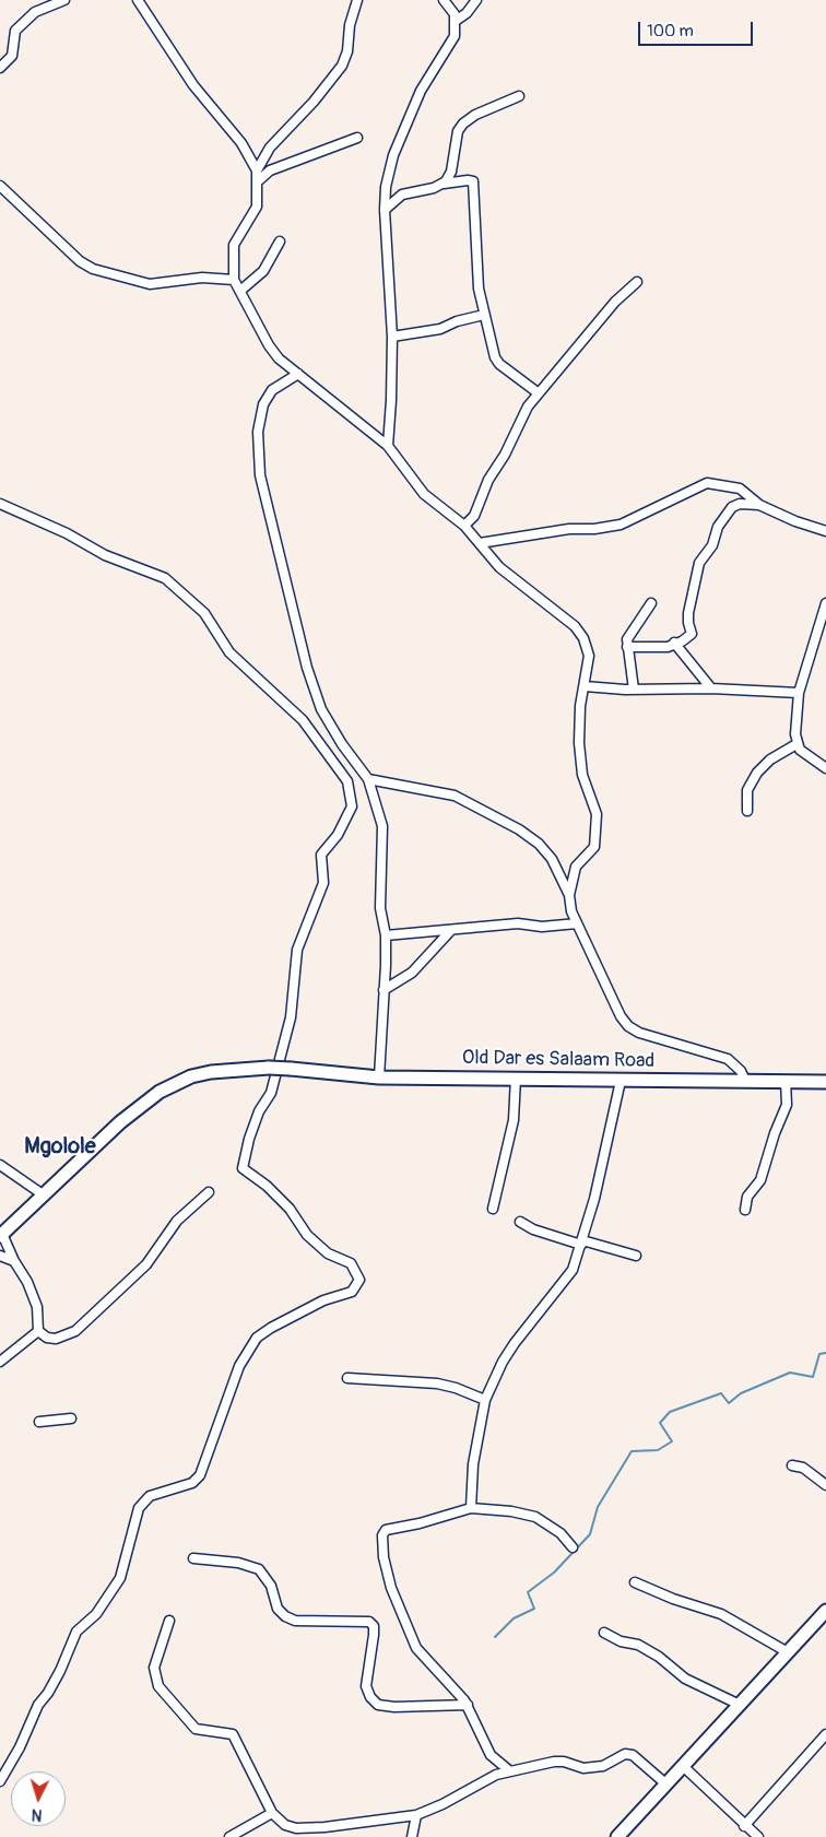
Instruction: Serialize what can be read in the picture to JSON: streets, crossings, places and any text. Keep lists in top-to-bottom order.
{
  "streets": {
    "street": ["Old Dar es Salaam Road"]
  },
  "districts": ["Mgolole"],
  "scale_bar": "100 m",
  "north": "bottom"
}
